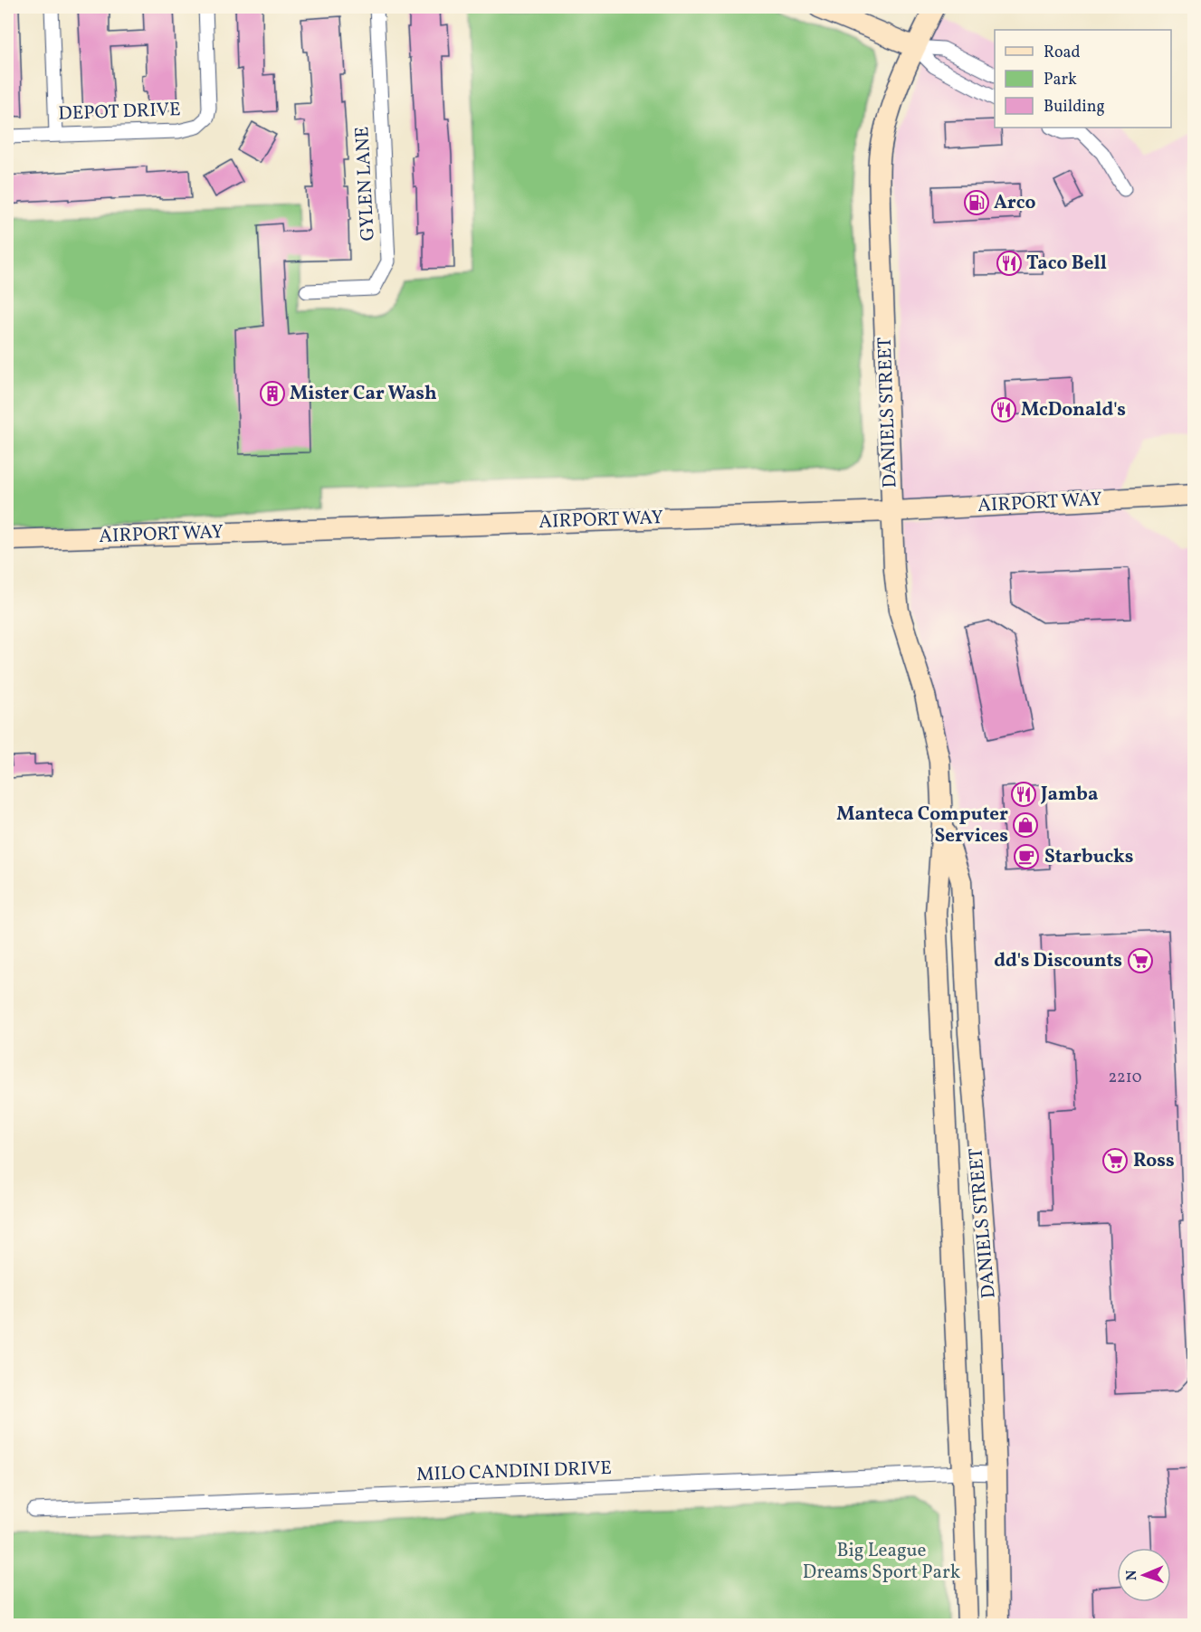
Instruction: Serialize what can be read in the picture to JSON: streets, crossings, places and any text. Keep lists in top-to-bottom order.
{
  "streets": {
    "main road": ["DANIELS STREET", "AIRPORT WAY"],
    "street": ["DEPOT DRIVE", "GYLEN LANE", "MILO CANDINI DRIVE"]
  },
  "crossings": [
    ["DANIELS STREET", "AIRPORT WAY"],
    ["DANIELS STREET", "MILO CANDINI DRIVE"]
  ],
  "parks": ["Big League Dreams Sport Park"],
  "places": {
    "fuel station": ["Arco"],
    "restaurant": ["Taco Bell", "McDonald's", "Jamba"],
    "building": ["Mister Car Wash"],
    "shop": ["Manteca Computer Services"],
    "cafe": ["Starbucks"],
    "supermarket": ["dd's Discounts", "Ross"]
  },
  "house_numbers": ["2210"],
  "legend": ["Road", "Park", "Building"],
  "north": "left"
}
